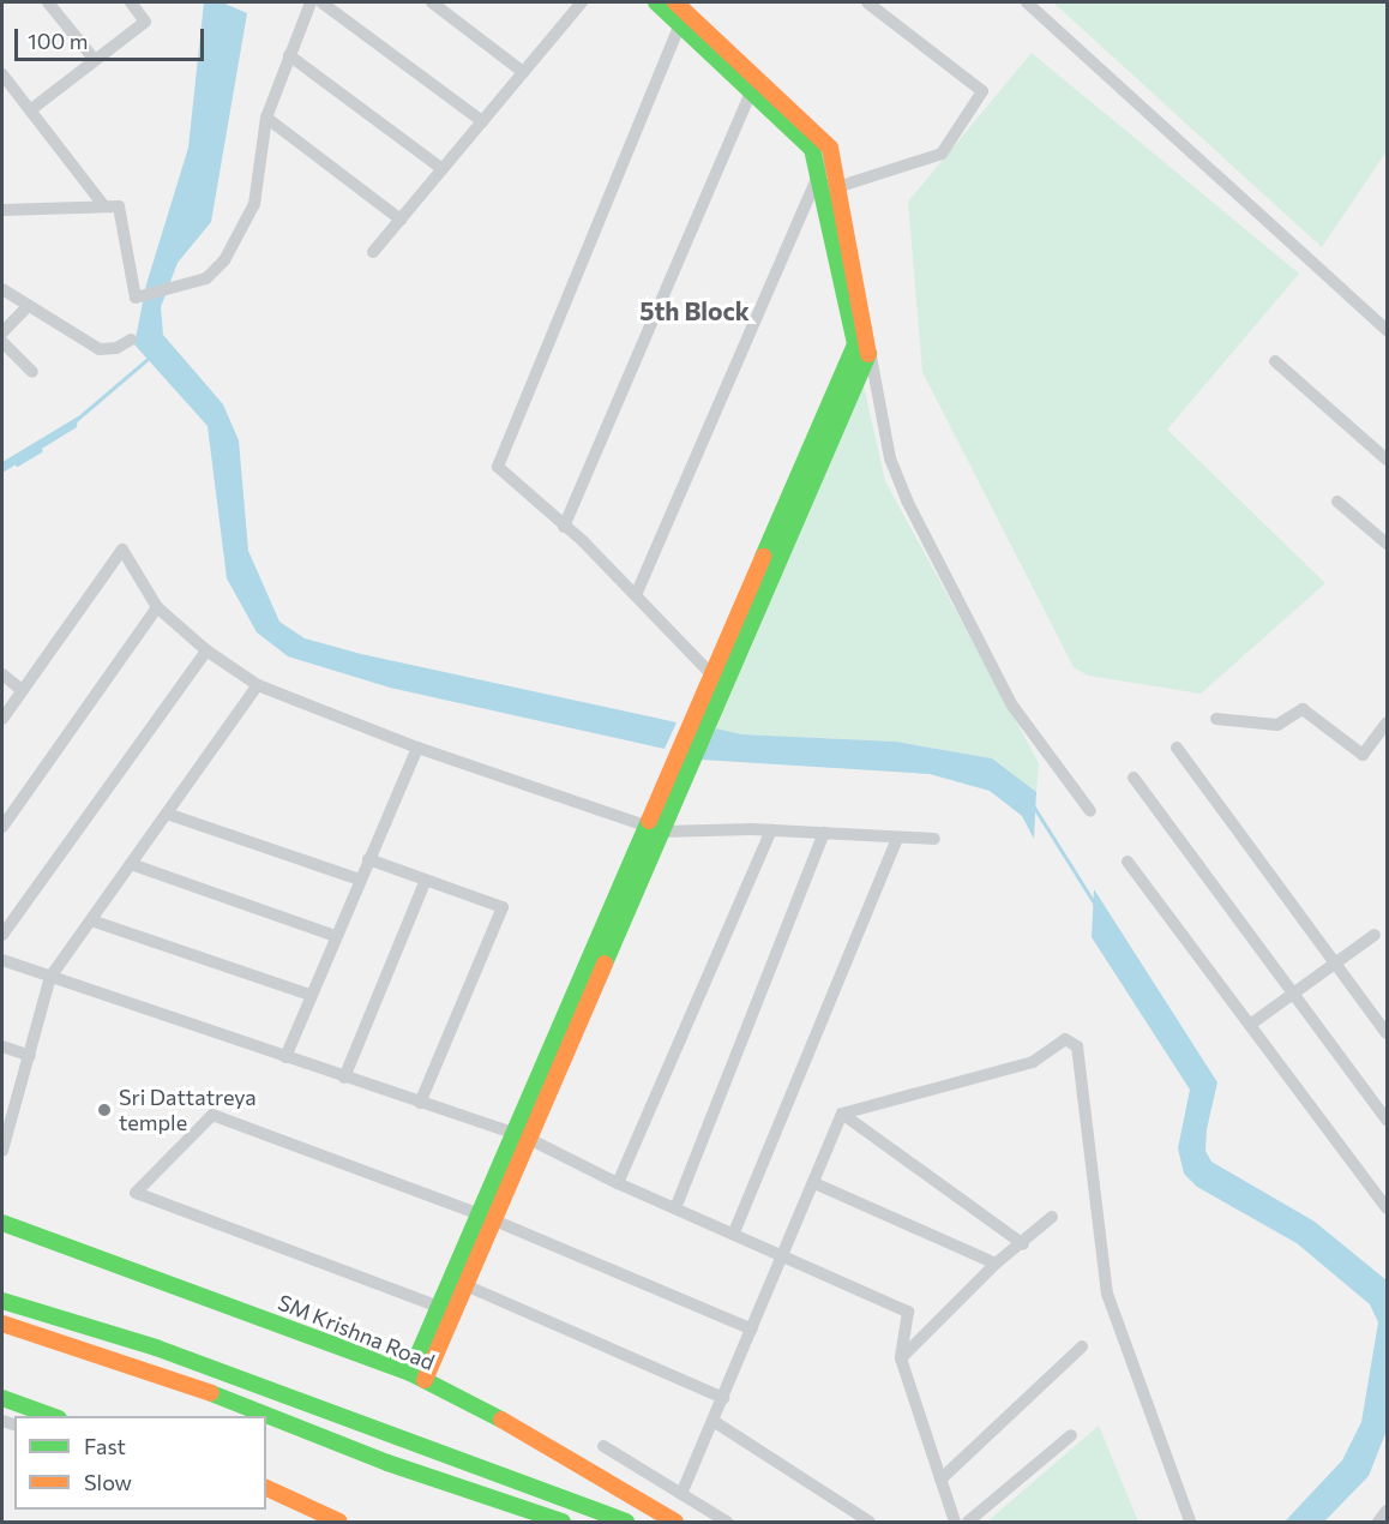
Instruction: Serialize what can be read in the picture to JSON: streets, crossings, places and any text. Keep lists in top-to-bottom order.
{
  "streets": {
    "main road": ["SM Krishna Road"]
  },
  "districts": ["5th Block"],
  "places": ["Sri Dattatreya temple"],
  "legend": ["Fast", "Slow"],
  "scale_bar": "100 m"
}
